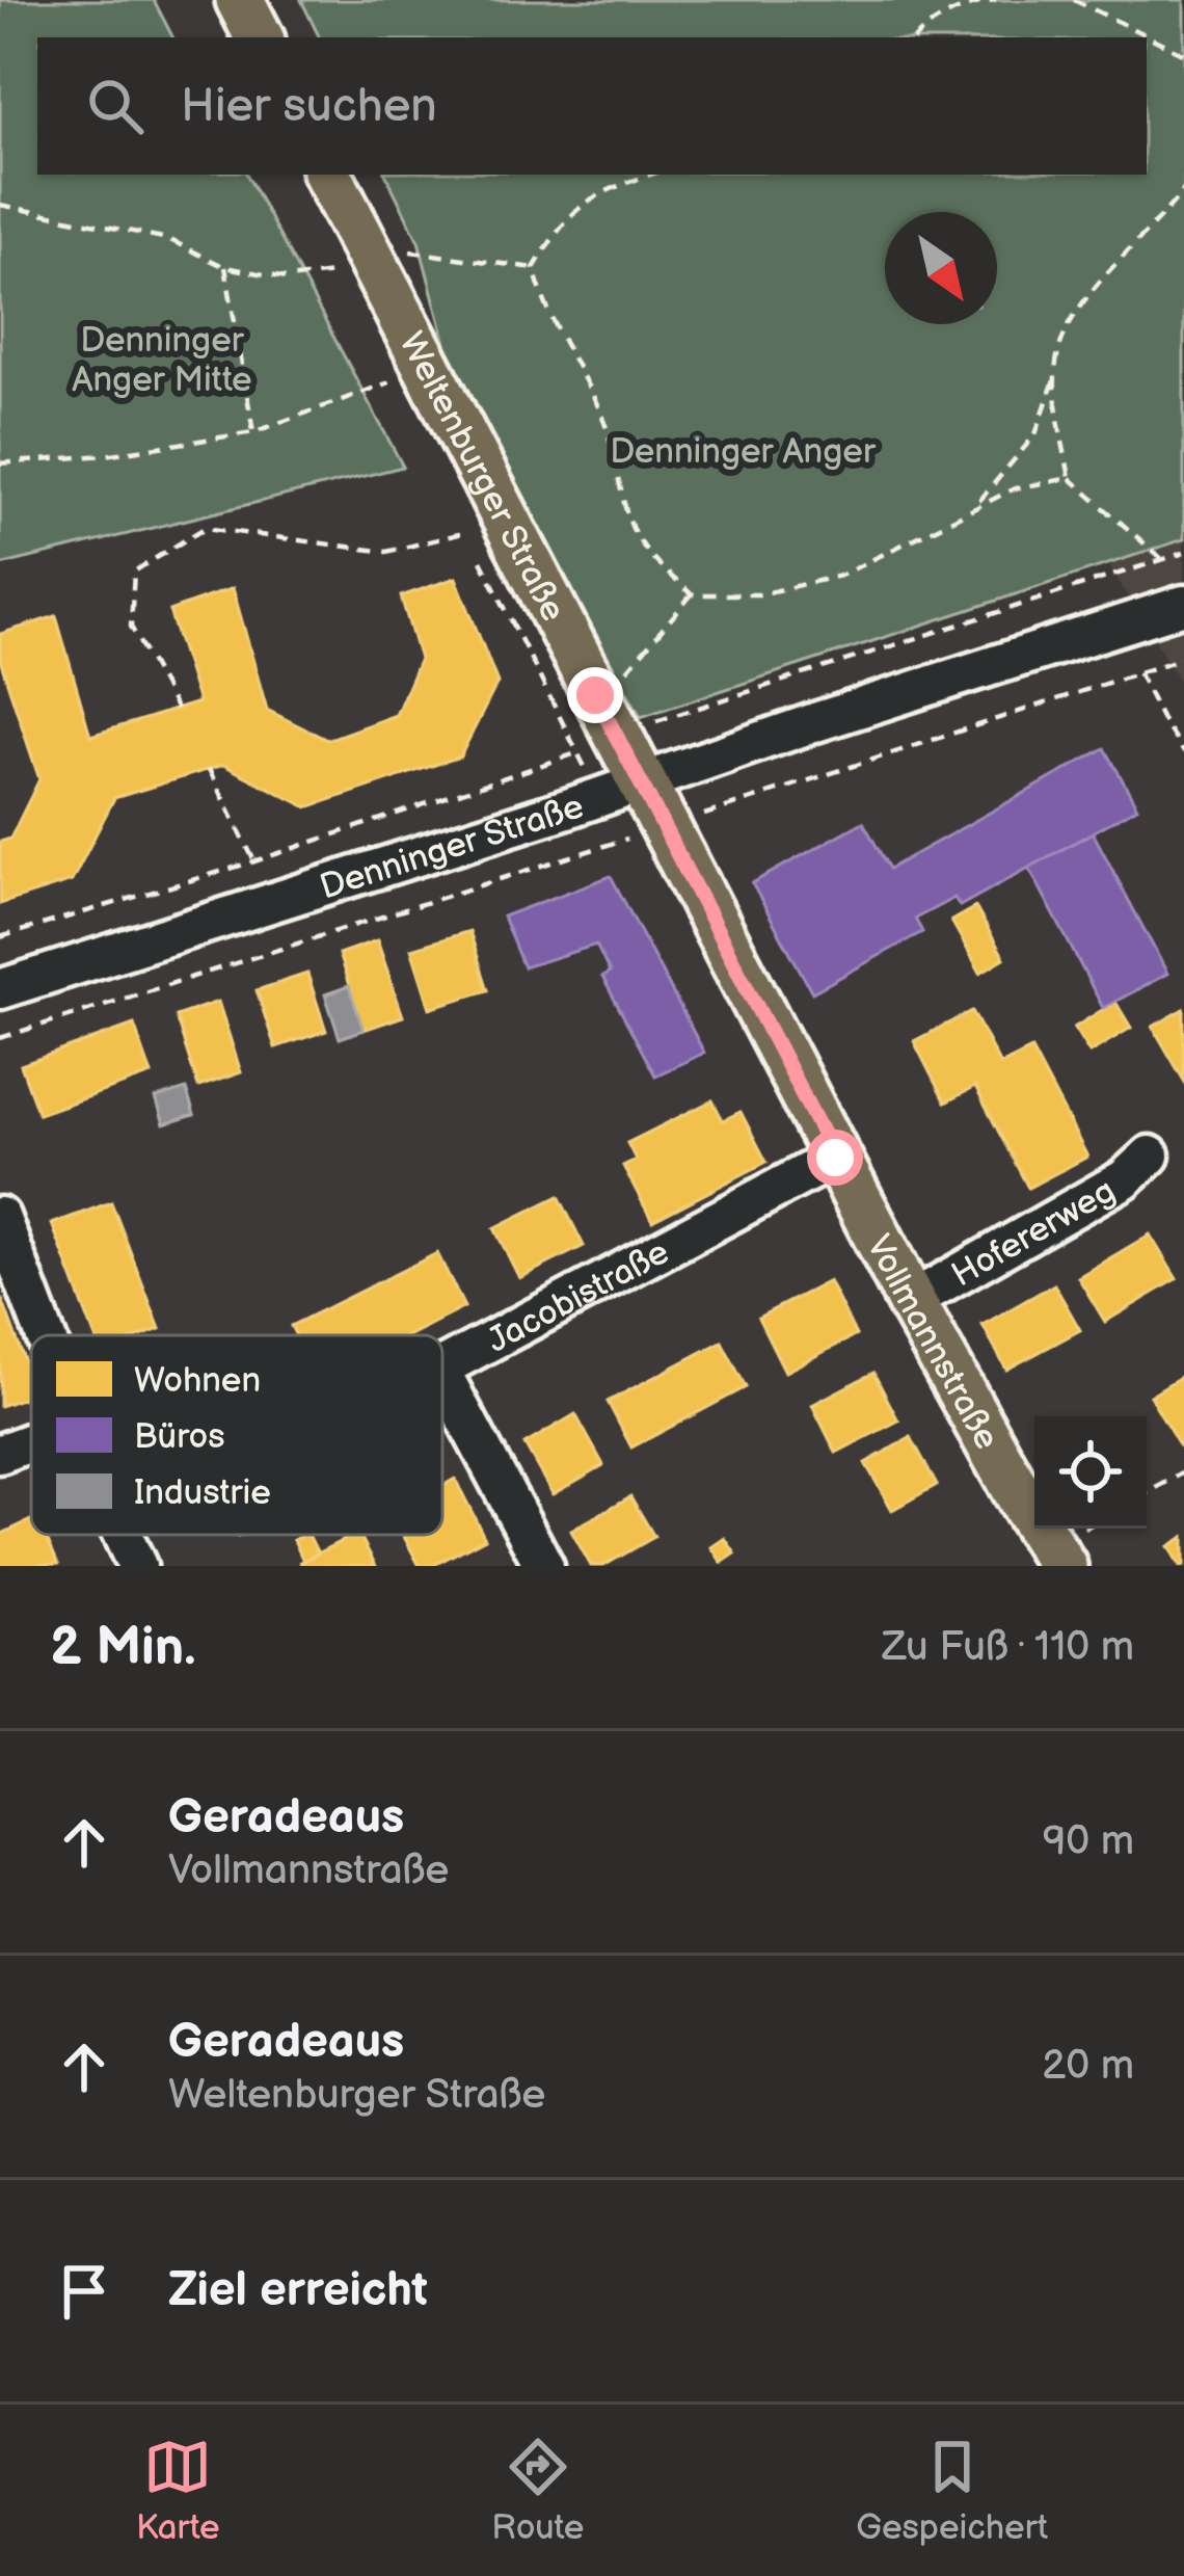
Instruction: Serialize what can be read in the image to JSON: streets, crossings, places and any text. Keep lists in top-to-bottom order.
{
  "streets": {
    "main road": ["Weltenburger Straße", "Vollmannstraße"],
    "street": ["Denninger Straße", "Hofererweg", "Jacobistraße"]
  },
  "crossings": [
    ["Weltenburger Straße", "Denninger Straße"],
    ["Weltenburger Straße", "Vollmannstraße"],
    ["Denninger Straße", "Vollmannstraße"],
    ["Hofererweg", "Vollmannstraße"],
    ["Jacobistraße", "Vollmannstraße"]
  ],
  "parks": ["Denninger Anger Mitte", "Denninger Anger"],
  "legend": ["Wohnen", "Büros", "Industrie"],
  "north": "bottom right",
  "page": {
    "search": "Hier suchen",
    "heading": ["2 Min.", "Zu Fuß · 110 m"],
    "list": [
      ["Geradeaus", "Vollmannstraße", "90 m"],
      ["Geradeaus", "Weltenburger Straße", "20 m"],
      "Ziel erreicht"
    ],
    "nav": ["Karte", "Route", "Gespeichert"]
  }
}
